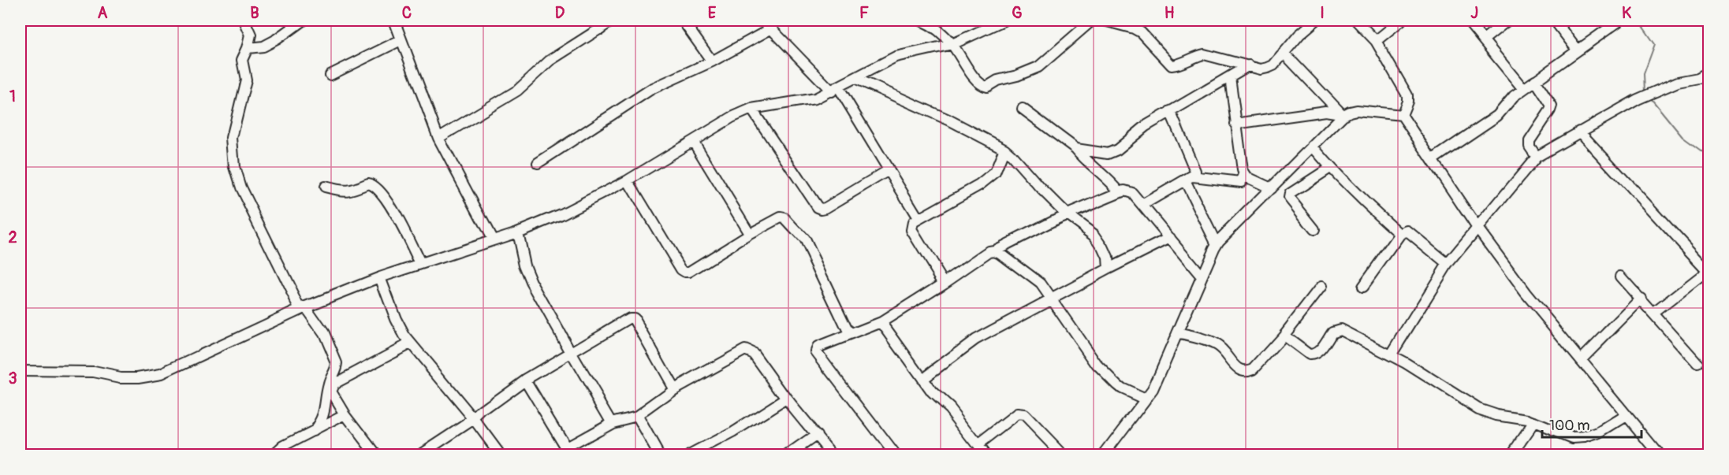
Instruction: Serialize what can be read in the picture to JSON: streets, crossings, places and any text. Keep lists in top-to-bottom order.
{
  "scale_bar": "100 m",
  "grid": {
    "columns": [
      "A",
      "B",
      "C",
      "D",
      "E",
      "F",
      "G",
      "H",
      "I",
      "J",
      "K"
    ],
    "rows": ["1", "2", "3"]
  }
}
